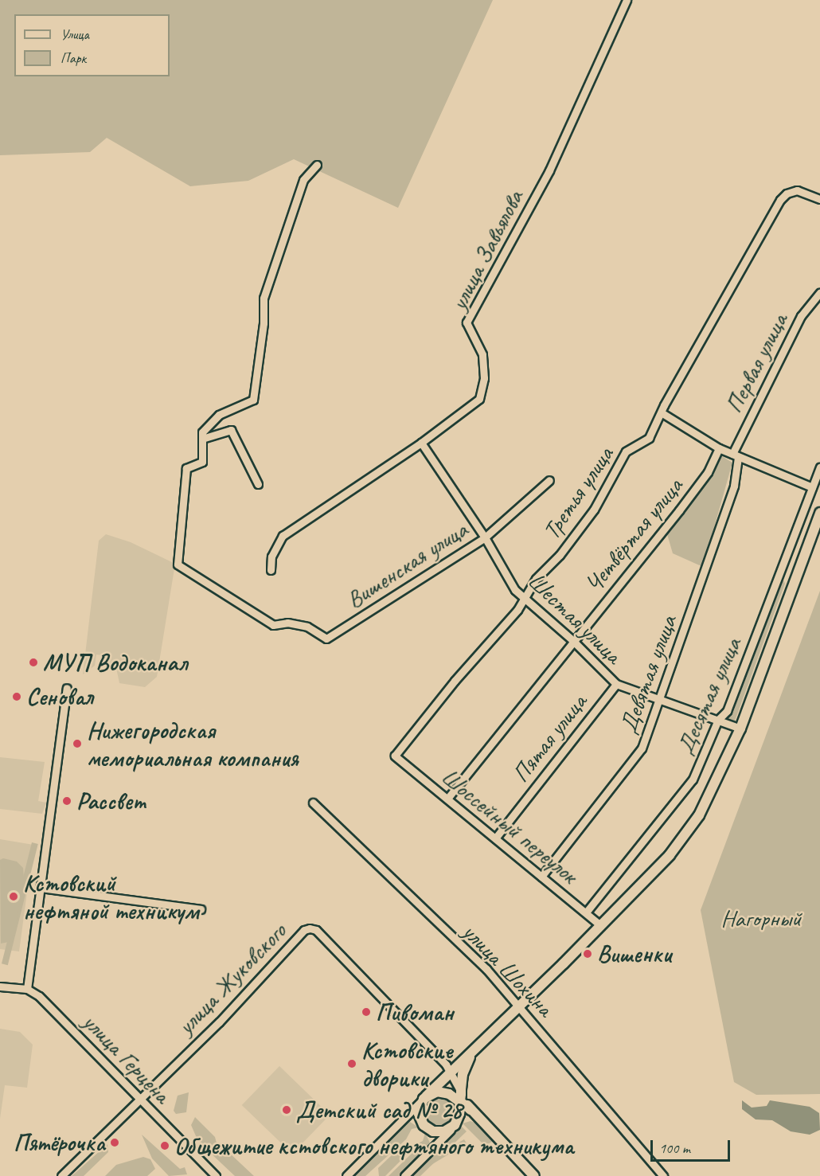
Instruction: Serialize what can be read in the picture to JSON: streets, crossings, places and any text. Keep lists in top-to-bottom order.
{
  "streets": {
    "street": [
      "улица Завьялова",
      "Первая улица",
      "Третья улица",
      "Четвёртая улица",
      "Вишенская улица",
      "Шестая улица",
      "Девятая улица",
      "Десятая улица",
      "Пятая улица",
      "Шоссейный переулок",
      "улица Шохина",
      "улица Жуковского",
      "улица Герцена"
    ]
  },
  "crossings": [
    ["улица Завьялова", "Шестая улица"],
    ["Первая улица", "Девятая улица"],
    ["Третья улица", "Шестая улица"],
    ["Третья улица", "Шоссейный переулок"],
    ["Четвёртая улица", "Шестая улица"],
    ["Четвёртая улица", "Шоссейный переулок"],
    ["Вишенская улица", "Шестая улица"],
    ["Шестая улица", "Девятая улица"],
    ["Шестая улица", "Десятая улица"],
    ["Шестая улица", "Пятая улица"],
    ["Девятая улица", "Шоссейный переулок"],
    ["Десятая улица", "Шоссейный переулок"],
    ["Пятая улица", "Шоссейный переулок"],
    ["улица Жуковского", "улица Герцена"]
  ],
  "parks": ["Нагорный"],
  "places": [
    "МУП Водоканал",
    "Сеновал",
    "Нижегородская мемориальная компания",
    "Рассвет",
    "Кстовский нефтяной техникум",
    "Вишенки",
    "Пивоман",
    "Кстовские дворики",
    "Детский сад № 28",
    "Пятёрочка",
    "Общежитие кстовского нефтяного техникума"
  ],
  "legend": ["Улица", "Парк"],
  "scale_bar": "100 m"
}
